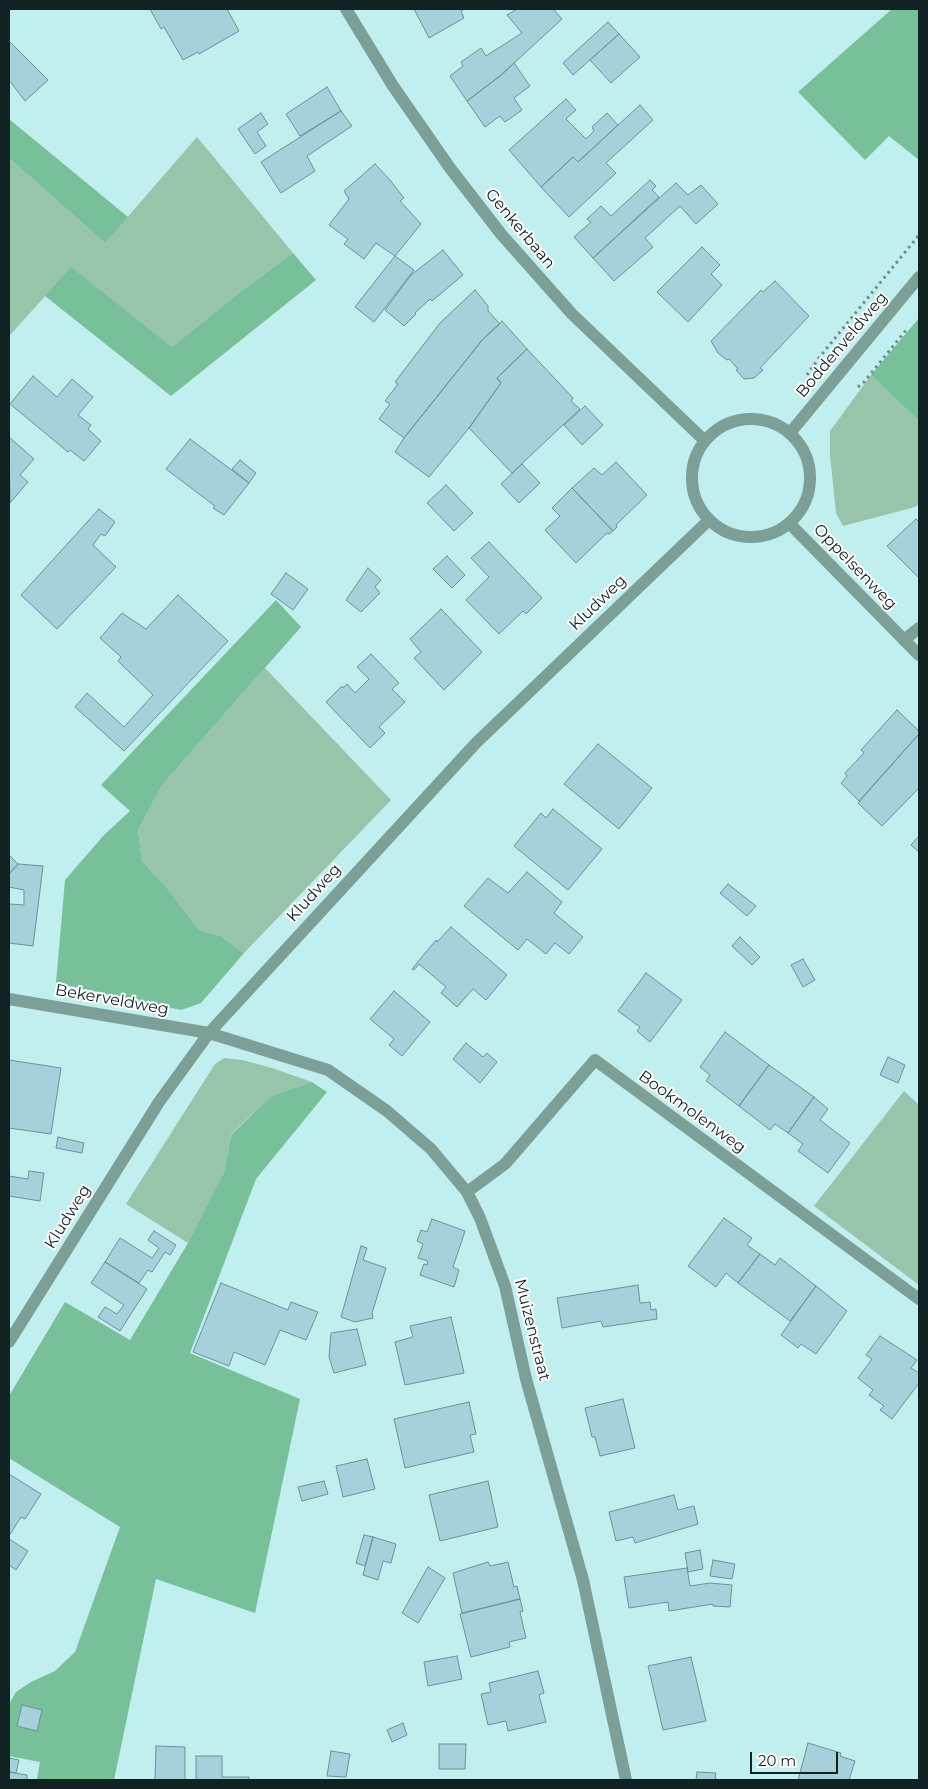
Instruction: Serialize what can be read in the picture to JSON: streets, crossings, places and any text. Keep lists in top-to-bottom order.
{
  "streets": {
    "street": [
      "Genkerbaan",
      "Boddenveldweg",
      "Oppelsenweg",
      "Kludweg",
      "Bekerveldweg",
      "Bookmolenweg",
      "Muizenstraat"
    ]
  },
  "crossings": [
    ["Genkerbaan", "Boddenveldweg"],
    ["Genkerbaan", "Oppelsenweg"],
    ["Genkerbaan", "Kludweg"],
    ["Boddenveldweg", "Oppelsenweg"],
    ["Boddenveldweg", "Kludweg"],
    ["Oppelsenweg", "Kludweg"],
    ["Kludweg", "Bekerveldweg"],
    ["Kludweg", "Muizenstraat"],
    ["Bekerveldweg", "Muizenstraat"],
    ["Bookmolenweg", "Muizenstraat"]
  ],
  "scale_bar": "20 m"
}
